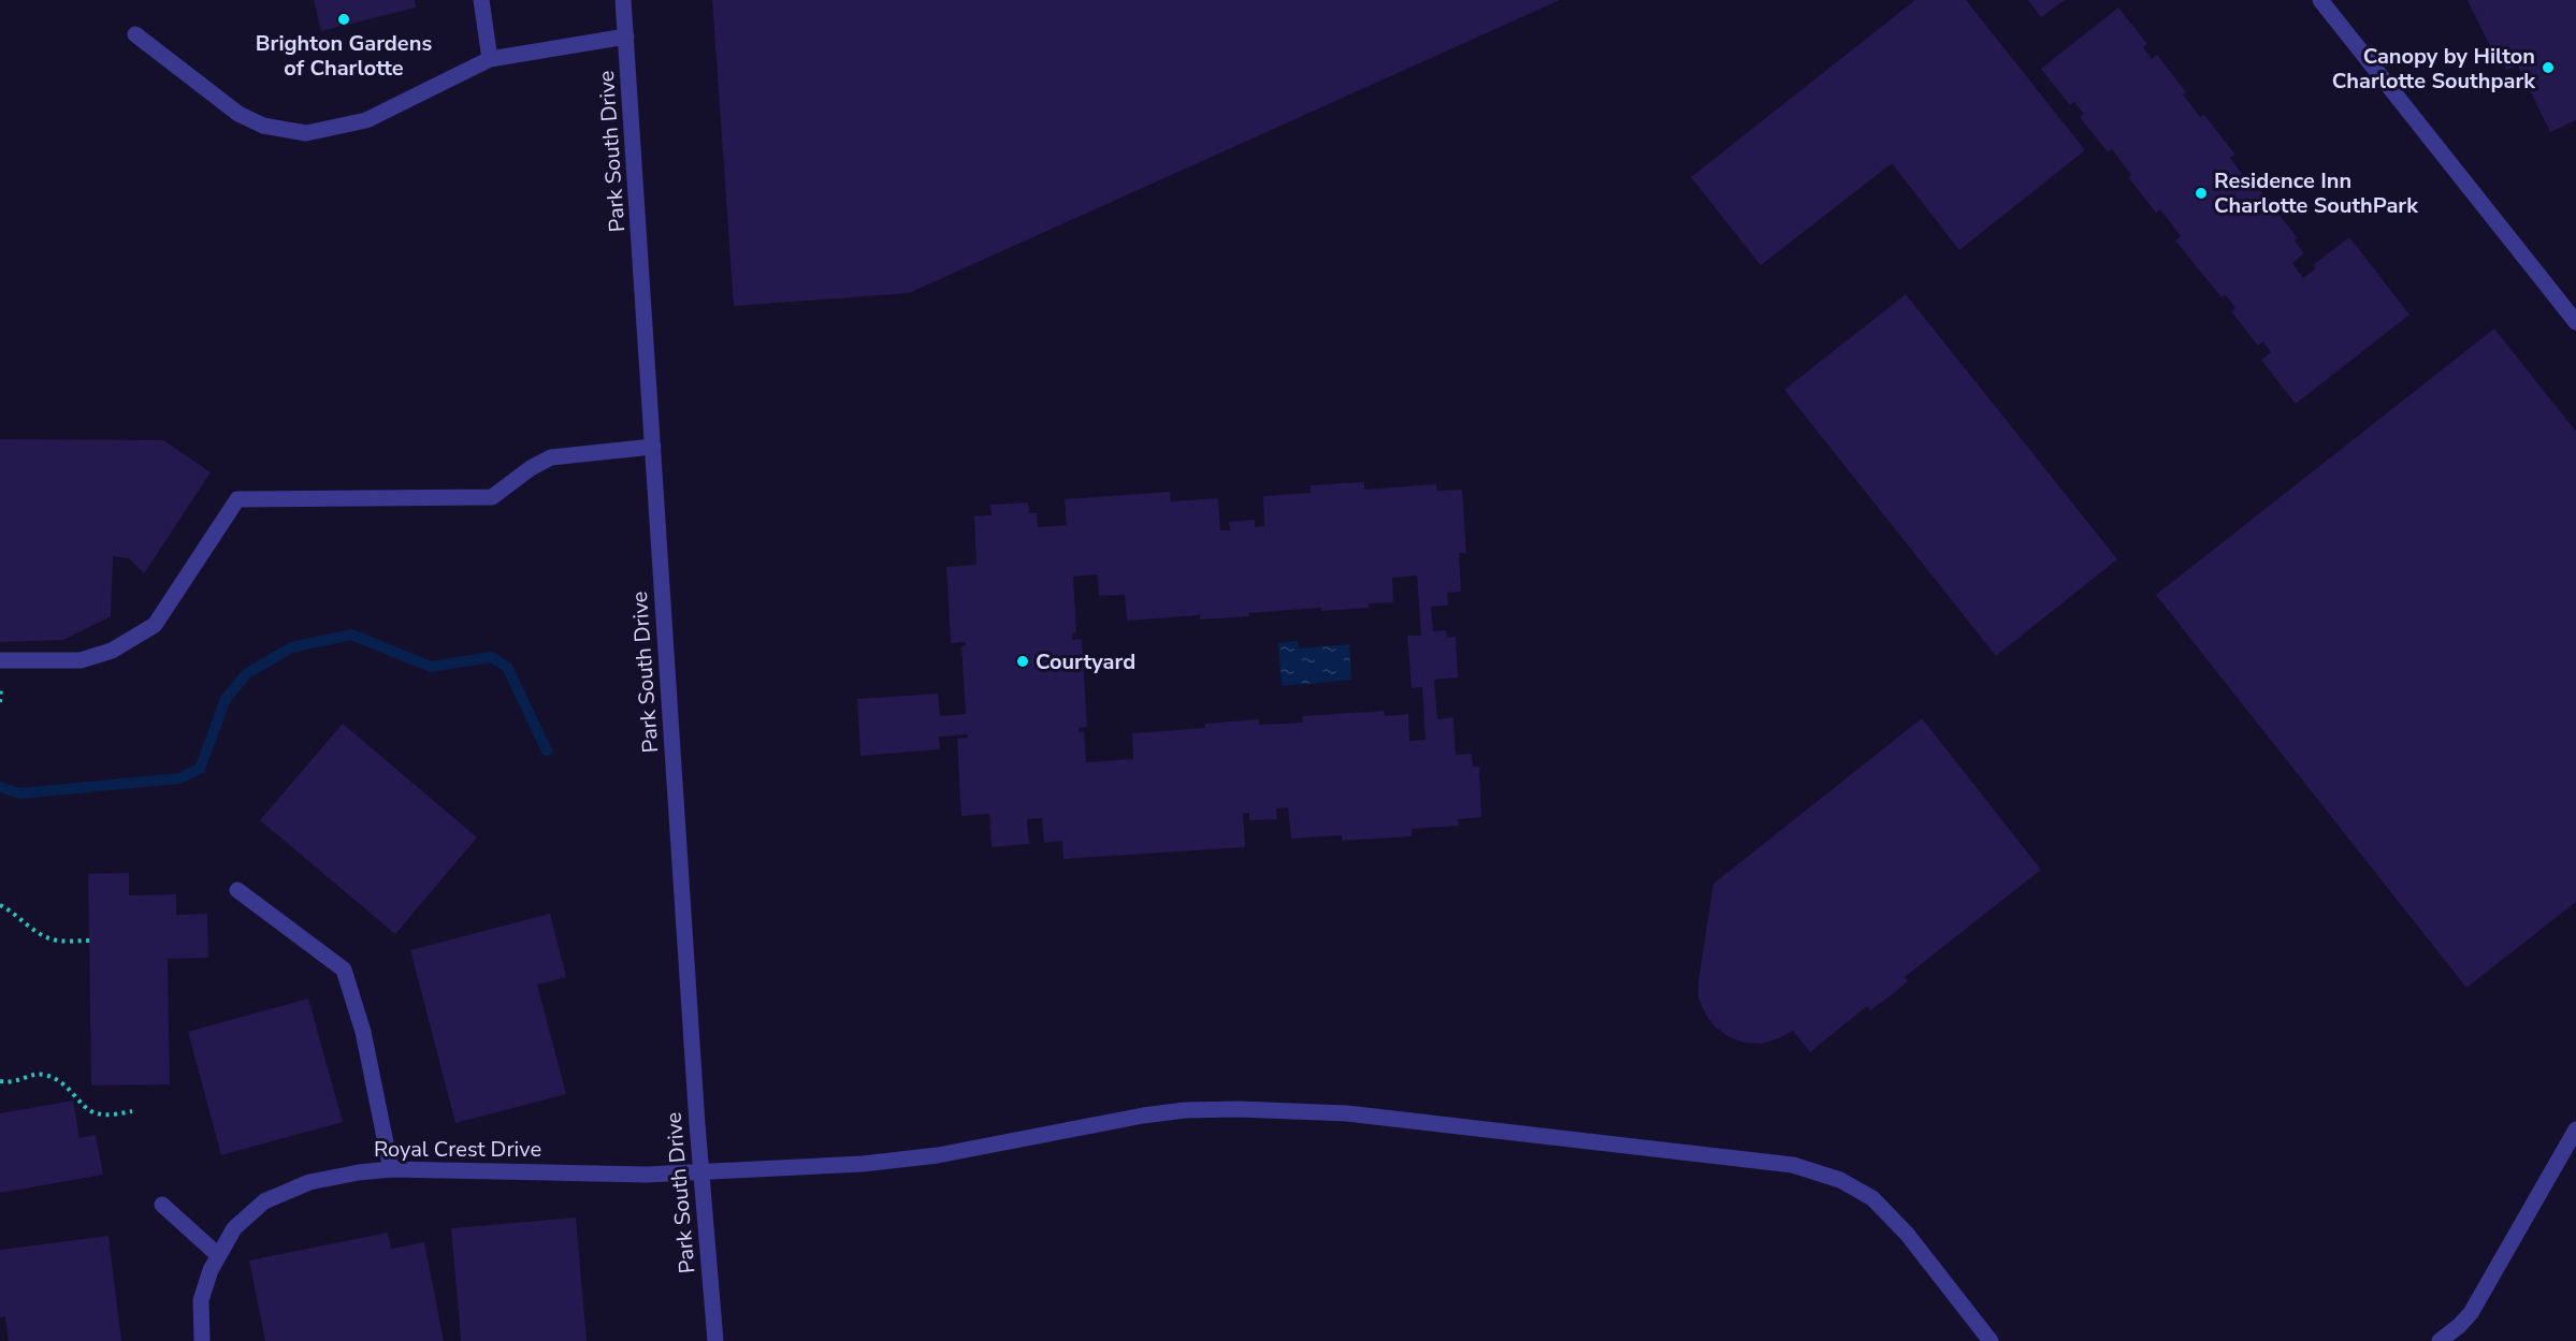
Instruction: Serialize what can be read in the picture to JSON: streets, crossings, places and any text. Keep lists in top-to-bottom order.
{
  "streets": {
    "street": ["Park South Drive", "Royal Crest Drive"]
  },
  "crossings": [
    ["Park South Drive", "Royal Crest Drive"]
  ],
  "places": [
    "Brighton Gardens of Charlotte",
    "Canopy by Hilton Charlotte Southpark",
    "Residence Inn Charlotte SouthPark",
    "Courtyard"
  ]
}
